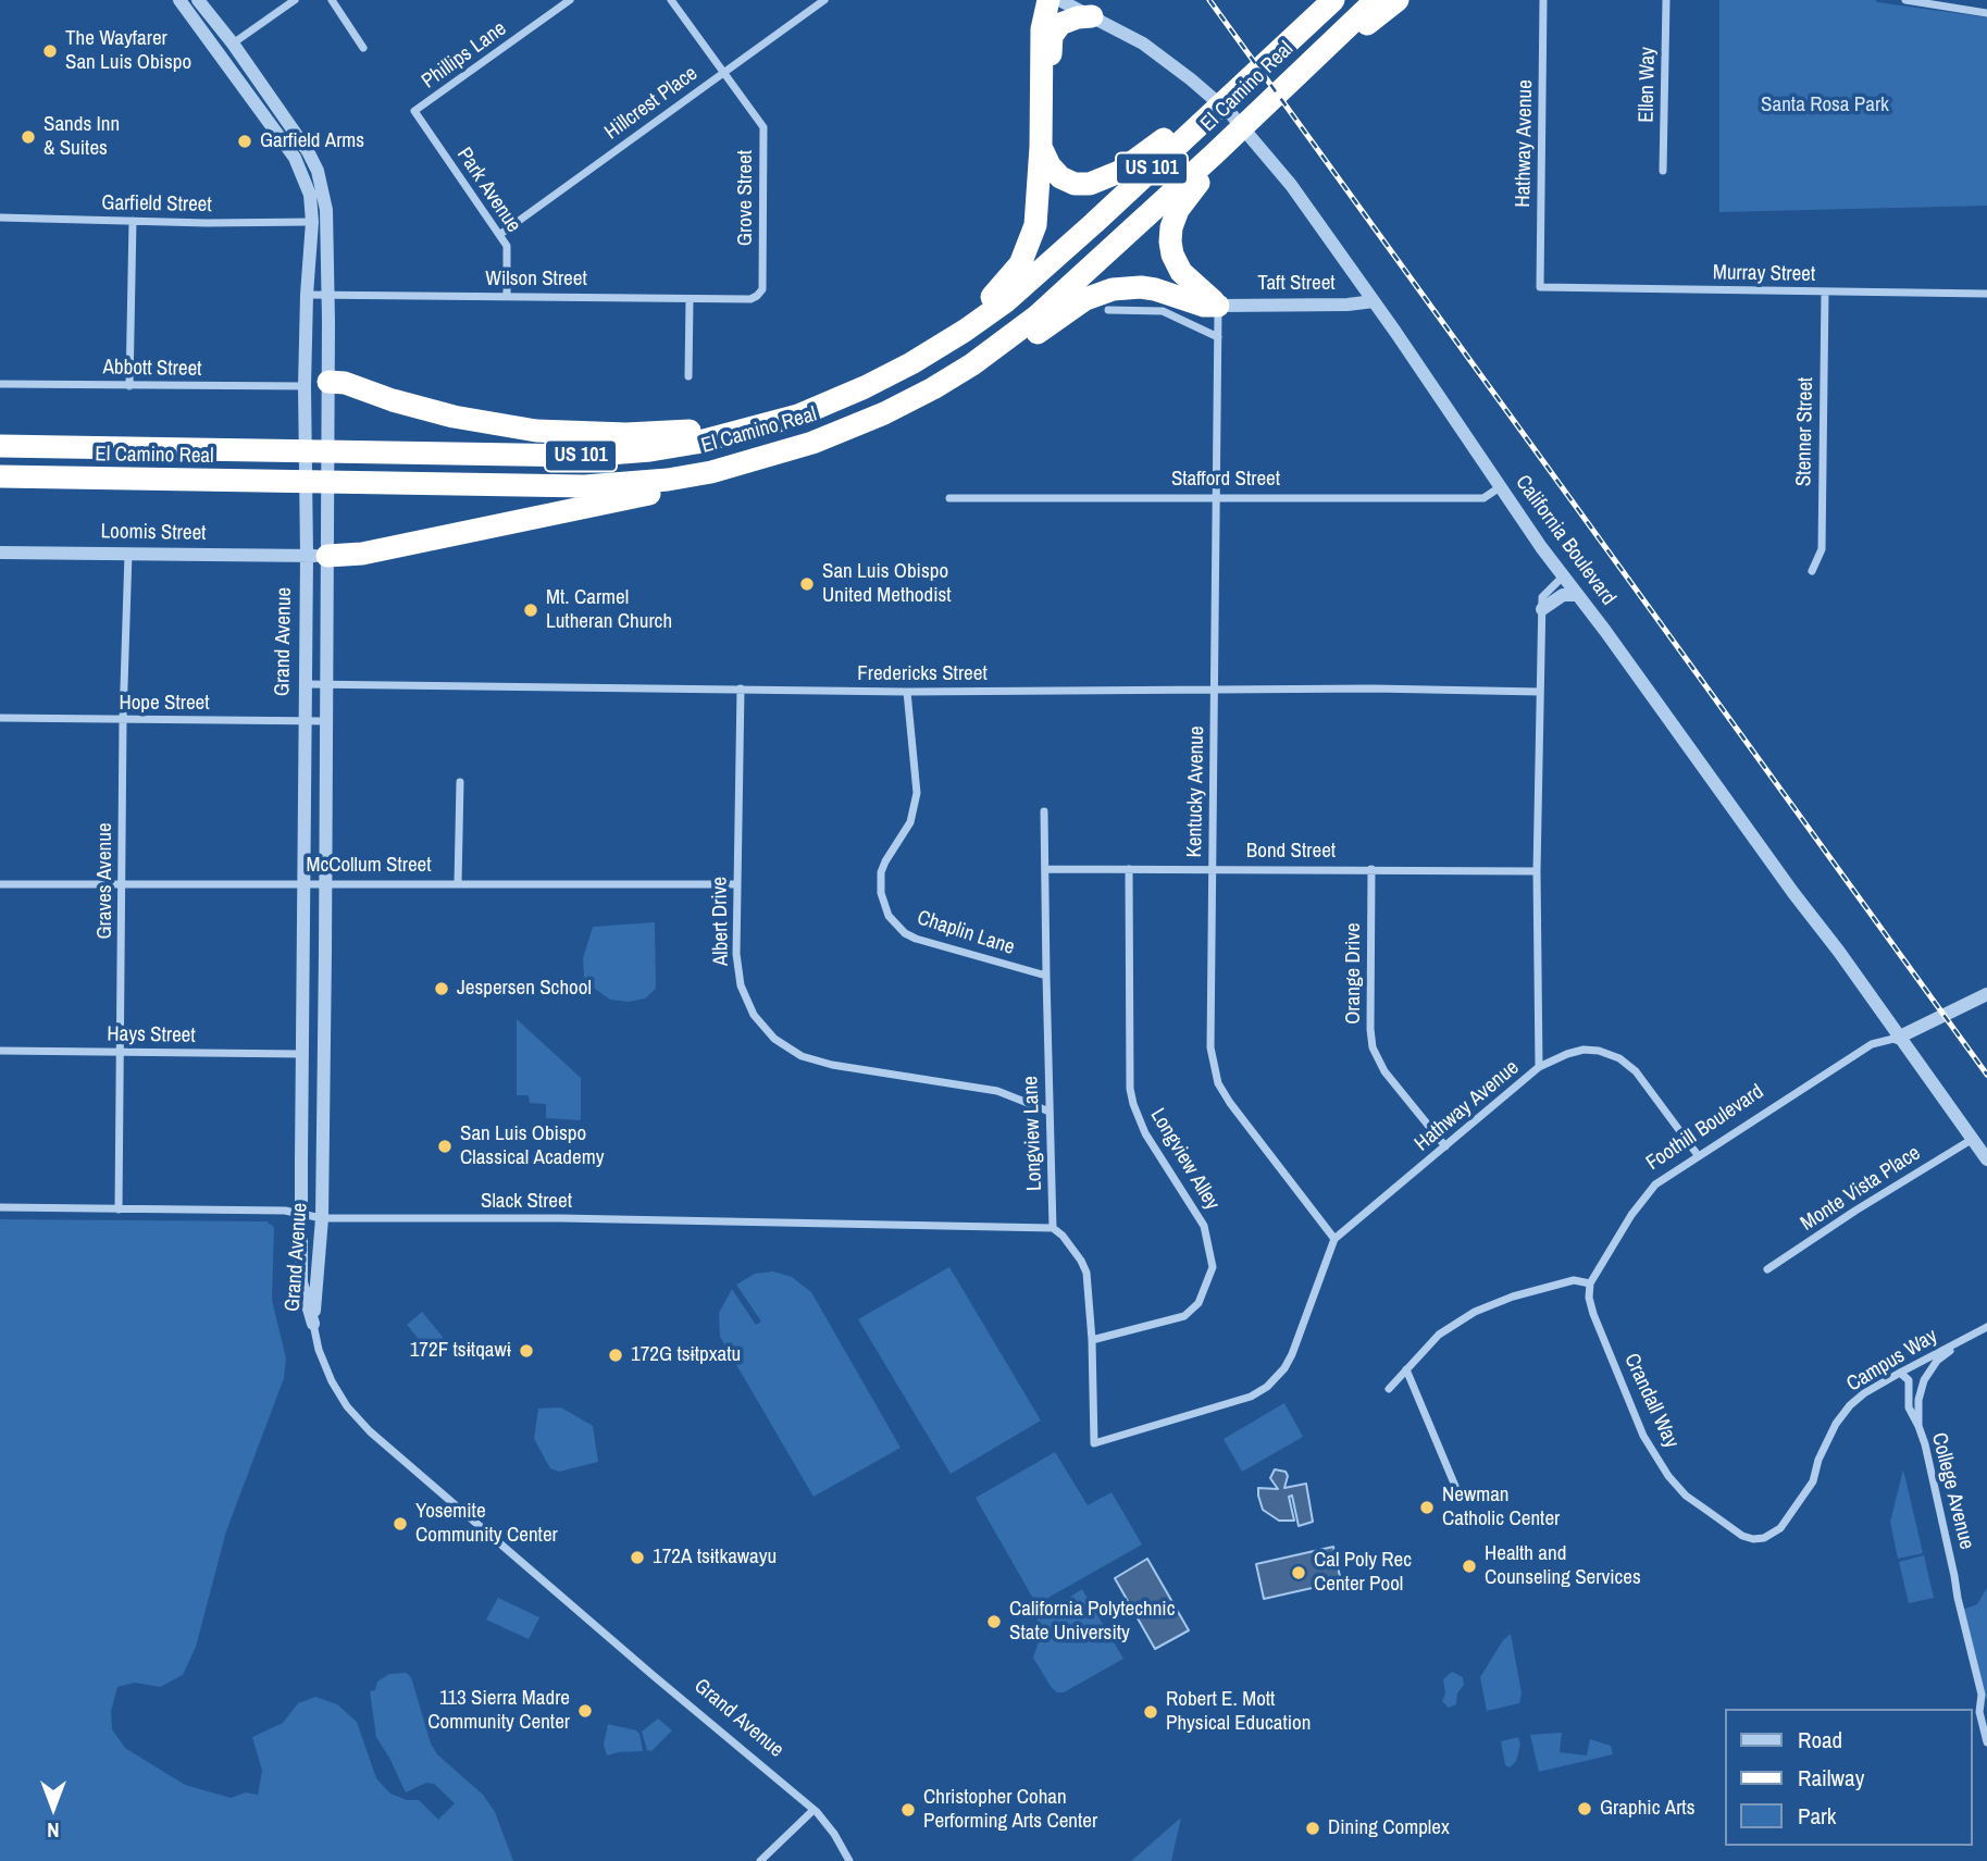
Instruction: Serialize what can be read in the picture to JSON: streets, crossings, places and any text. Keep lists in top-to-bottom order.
{
  "streets": {
    "highway": ["El Camino Real", "US 101"],
    "street": [
      "Phillips Lane",
      "Ellen Way",
      "Hillcrest Place",
      "Hathway Avenue",
      "Park Avenue",
      "Grove Street",
      "Garfield Street",
      "Murray Street",
      "Wilson Street",
      "Taft Street",
      "Abbott Street",
      "Stenner Street",
      "Stafford Street",
      "Loomis Street",
      "California Boulevard",
      "Grand Avenue",
      "Fredericks Street",
      "Hope Street",
      "Kentucky Avenue",
      "Bond Street",
      "McCollum Street",
      "Graves Avenue",
      "Albert Drive",
      "Chaplin Lane",
      "Orange Drive",
      "Hays Street",
      "Foothill Boulevard",
      "Longview Lane",
      "Longview Alley",
      "Monte Vista Place",
      "Slack Street",
      "Campus Way",
      "Crandall Way",
      "College Avenue"
    ]
  },
  "crossings": [
    ["Phillips Lane", "Park Avenue"],
    ["Hillcrest Place", "Park Avenue"],
    ["Hillcrest Place", "Grove Street"],
    ["Hathway Avenue", "Murray Street"],
    ["Hathway Avenue", "California Boulevard"],
    ["Hathway Avenue", "Fredericks Street"],
    ["Hathway Avenue", "Kentucky Avenue"],
    ["Hathway Avenue", "Bond Street"],
    ["Hathway Avenue", "Orange Drive"],
    ["Hathway Avenue", "Longview Alley"],
    ["Park Avenue", "Wilson Street"],
    ["Grove Street", "Wilson Street"],
    ["Garfield Street", "Grand Avenue"],
    ["Murray Street", "Stenner Street"],
    ["Wilson Street", "Grand Avenue"],
    ["Taft Street", "California Boulevard"],
    ["Taft Street", "Kentucky Avenue"],
    ["Abbott Street", "Grand Avenue"],
    ["Stafford Street", "California Boulevard"],
    ["Stafford Street", "Kentucky Avenue"],
    ["Loomis Street", "Grand Avenue"],
    ["Loomis Street", "Graves Avenue"],
    ["California Boulevard", "Foothill Boulevard"],
    ["California Boulevard", "Monte Vista Place"],
    ["Grand Avenue", "Fredericks Street"],
    ["Grand Avenue", "Hope Street"],
    ["Grand Avenue", "McCollum Street"],
    ["Grand Avenue", "Hays Street"],
    ["Grand Avenue", "Slack Street"],
    ["Fredericks Street", "Kentucky Avenue"],
    ["Fredericks Street", "Albert Drive"],
    ["Fredericks Street", "Chaplin Lane"],
    ["Hope Street", "Graves Avenue"],
    ["Kentucky Avenue", "Bond Street"],
    ["Bond Street", "Orange Drive"],
    ["Bond Street", "Longview Lane"],
    ["Bond Street", "Longview Alley"],
    ["McCollum Street", "Graves Avenue"],
    ["McCollum Street", "Albert Drive"],
    ["Graves Avenue", "Hays Street"],
    ["Graves Avenue", "Slack Street"],
    ["Albert Drive", "Longview Lane"],
    ["Chaplin Lane", "Longview Lane"],
    ["Foothill Boulevard", "Crandall Way"],
    ["Longview Lane", "Slack Street"],
    ["Campus Way", "Crandall Way"],
    ["Campus Way", "College Avenue"]
  ],
  "parks": ["Santa Rosa Park"],
  "places": [
    "The Wayfarer San Luis Obispo",
    "Sands Inn & Suites",
    "Garfield Arms",
    "San Luis Obispo United Methodist",
    "Mt. Carmel Lutheran Church",
    "Jespersen School",
    "San Luis Obispo Classical Academy",
    "172F tsɨtqawɨ",
    "172G tsɨtpxatu",
    "Newman Catholic Center",
    "Yosemite Community Center",
    "172A tsɨtkawayu",
    "Health and Counseling Services",
    "Cal Poly Rec Center Pool",
    "California Polytechnic State University",
    "113 Sierra Madre Community Center",
    "Robert E. Mott Physical Education",
    "Graphic Arts",
    "Christopher Cohan Performing Arts Center",
    "Dining Complex"
  ],
  "legend": ["Road", "Railway", "Park"],
  "north": "bottom"
}
